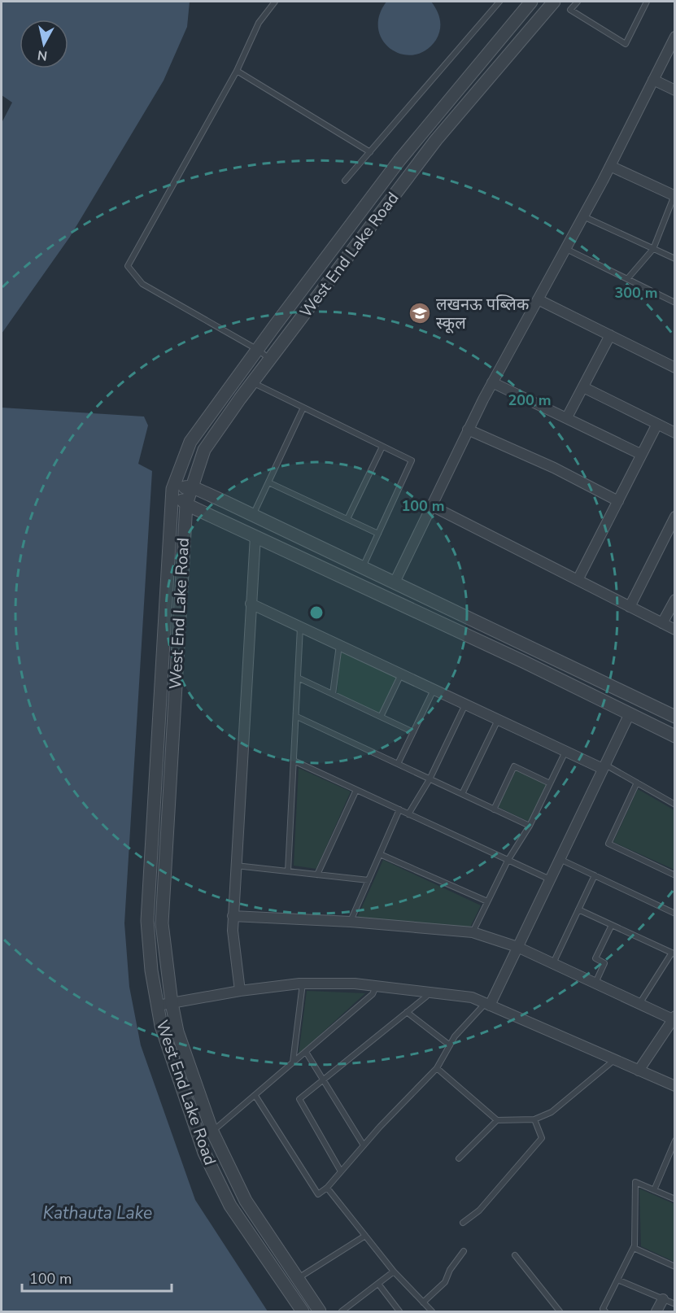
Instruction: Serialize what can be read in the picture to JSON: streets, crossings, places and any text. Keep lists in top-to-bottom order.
{
  "streets": {
    "street": ["West End Lake Road"]
  },
  "water": ["Kathauta Lake"],
  "places": {
    "school or university": ["लखनऊ पब्लिक स्कूल"]
  },
  "scale_bar": "100 m",
  "north": "bottom",
  "rings": ["300 m", "200 m", "100 m"]
}
